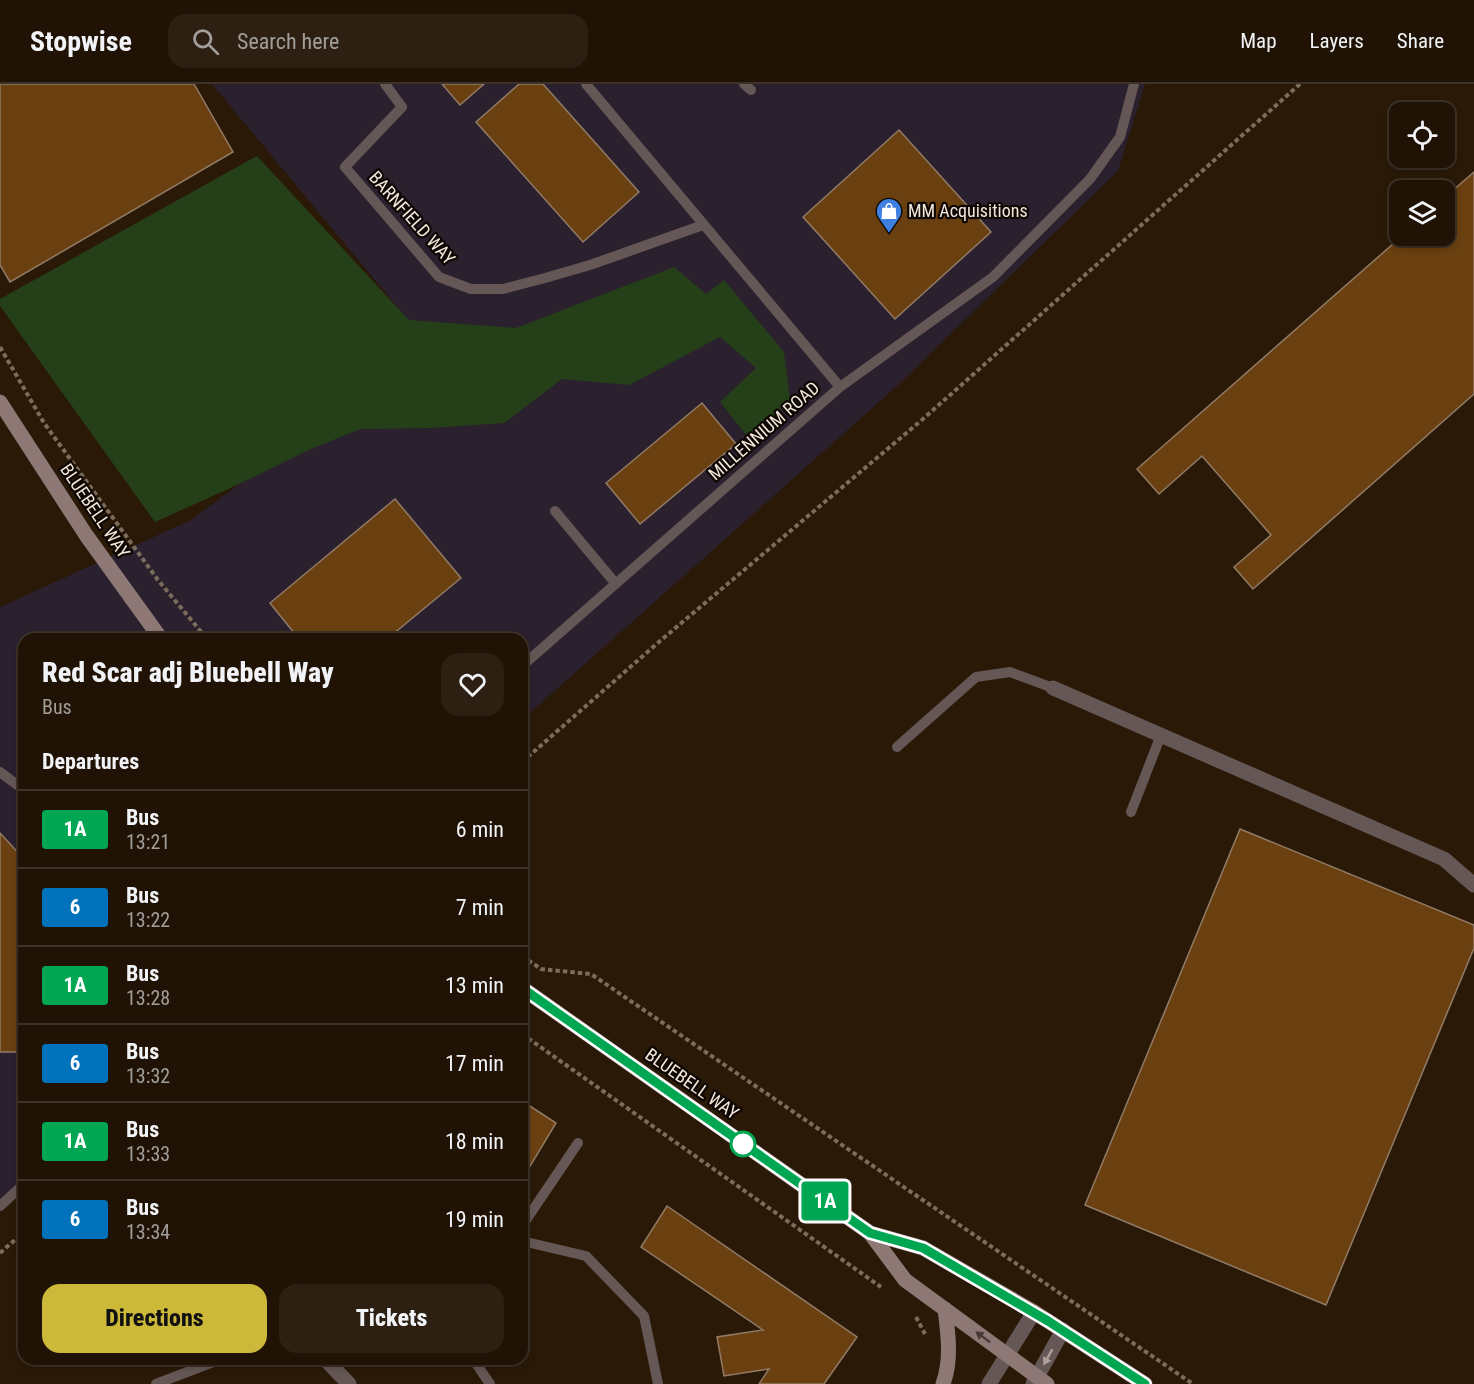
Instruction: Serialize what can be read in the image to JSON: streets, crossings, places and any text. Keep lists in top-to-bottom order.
{
  "streets": {
    "main road": ["BLUEBELL WAY"],
    "lane": ["BARNFIELD WAY", "MILLENNIUM ROAD"]
  },
  "crossings": [
    ["BARNFIELD WAY", "MILLENNIUM ROAD"]
  ],
  "places": {
    "shop": ["MM Acquisitions"]
  },
  "lines": ["bus line 1A"],
  "page": {
    "header": "Stopwise",
    "search": "Search here",
    "nav": ["Map", "Layers", "Share"],
    "on_map": "1A",
    "heading": [
      ["Red Scar adj Bluebell Way", "Bus"],
      "Departures"
    ],
    "list": [
      {
        "mark": "1A",
        "name": "Bus",
        "note": "13:21",
        "value": "6 min"
      },
      {
        "mark": "6",
        "name": "Bus",
        "note": "13:22",
        "value": "7 min"
      },
      {
        "mark": "1A",
        "name": "Bus",
        "note": "13:28",
        "value": "13 min"
      },
      {
        "mark": "6",
        "name": "Bus",
        "note": "13:32",
        "value": "17 min"
      },
      {
        "mark": "1A",
        "name": "Bus",
        "note": "13:33",
        "value": "18 min"
      },
      {
        "mark": "6",
        "name": "Bus",
        "note": "13:34",
        "value": "19 min"
      }
    ],
    "buttons": ["Directions", "Tickets"]
  }
}
